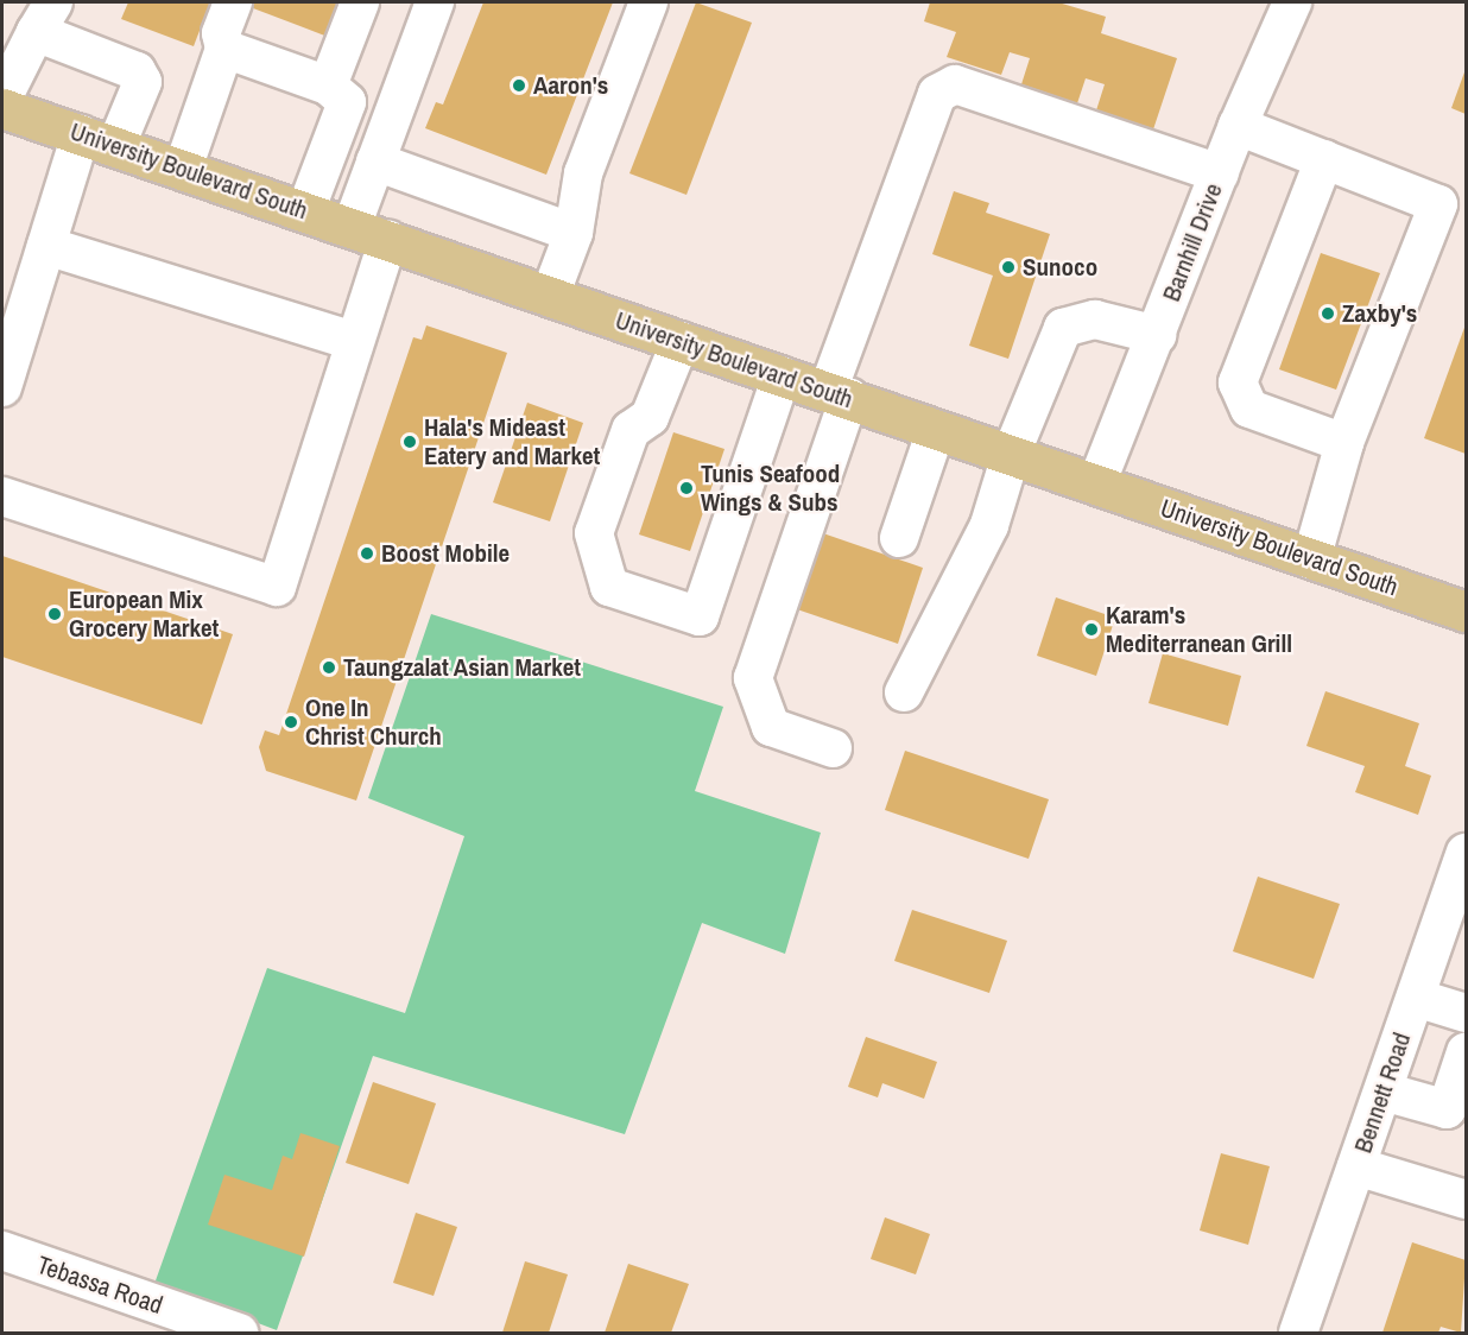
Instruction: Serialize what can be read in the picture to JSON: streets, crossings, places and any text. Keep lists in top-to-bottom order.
{
  "streets": {
    "main road": ["University Boulevard South"],
    "street": ["Barnhill Drive", "Bennett Road", "Tebassa Road"]
  },
  "crossings": [
    ["University Boulevard South", "Barnhill Drive"]
  ],
  "places": [
    "Aaron's",
    "Sunoco",
    "Zaxby's",
    "Hala's Mideast Eatery and Market",
    "Tunis Seafood Wings & Subs",
    "Boost Mobile",
    "European Mix Grocery Market",
    "Karam's Mediterranean Grill",
    "Taungzalat Asian Market",
    "One In Christ Church"
  ]
}
